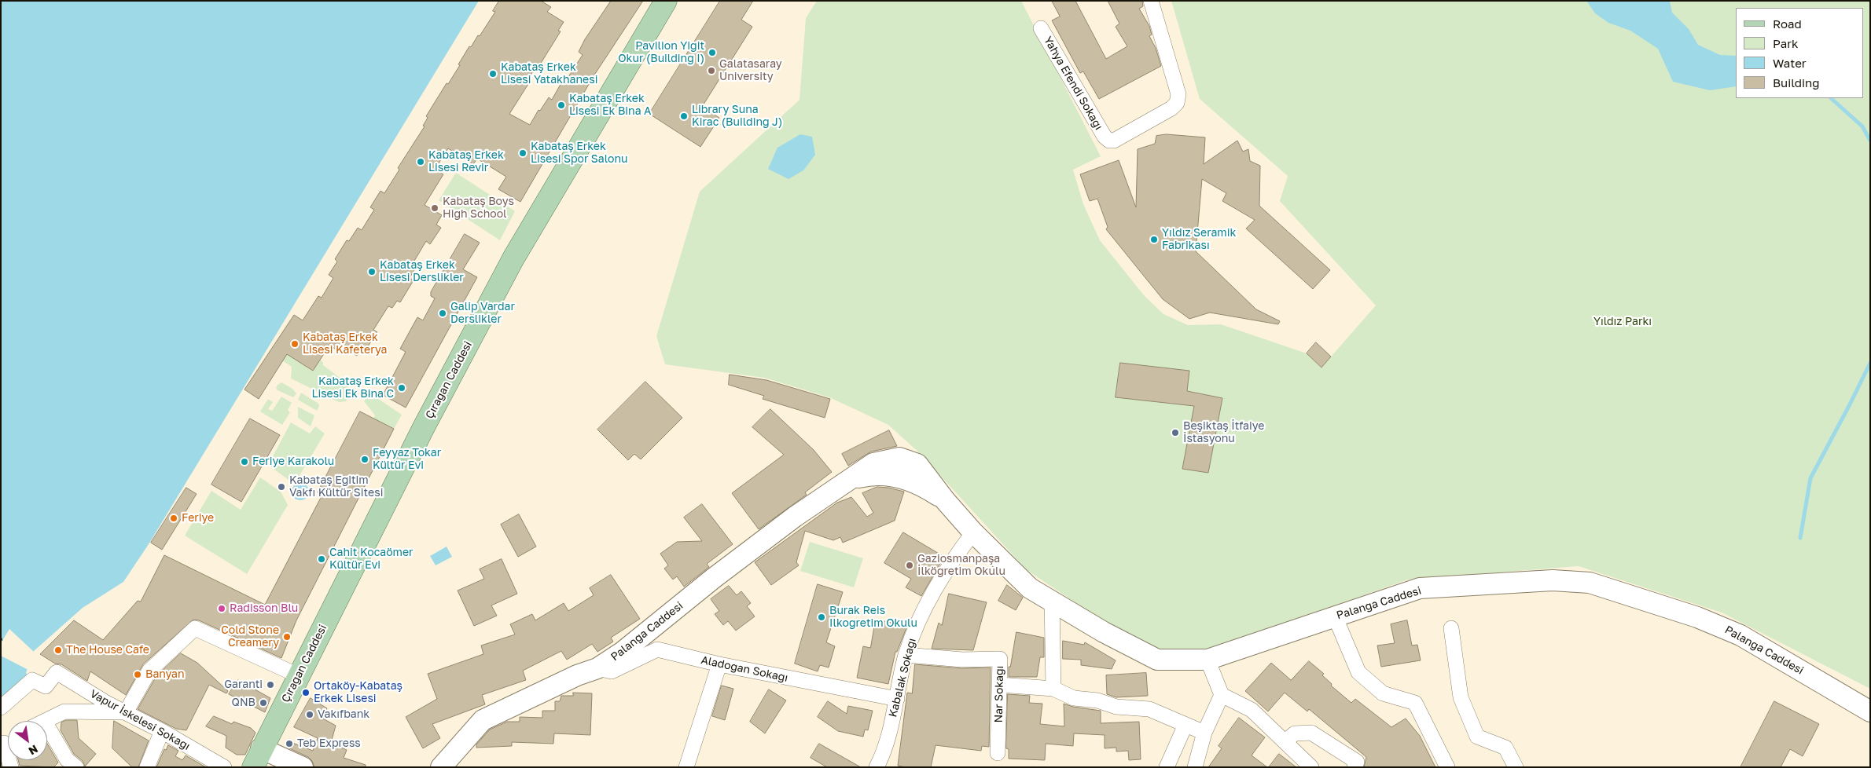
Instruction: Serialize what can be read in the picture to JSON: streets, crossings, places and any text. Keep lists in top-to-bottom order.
{
  "streets": {
    "main road": ["Çırağan Caddesi", "Palanga Caddesi"],
    "street": [
      "Yahya Efendi Sokağı",
      "Aladoğan Sokağı",
      "Kabalak Sokağı",
      "Nar Sokağı",
      "Vapur İskelesi Sokağı"
    ]
  },
  "crossings": [
    ["Palanga Caddesi", "Aladoğan Sokağı"],
    ["Palanga Caddesi", "Kabalak Sokağı"],
    ["Aladoğan Sokağı", "Kabalak Sokağı"],
    ["Kabalak Sokağı", "Nar Sokağı"]
  ],
  "parks": ["Yıldız Parkı"],
  "places": [
    "Pavilion Yigit Okur (Building I)",
    "Galatasaray University",
    "Kabataş Erkek Lisesi Yatakhanesi",
    "Kabataş Erkek Lisesi Ek Bina A",
    "Library Suna Kirac (Building J)",
    "Kabataş Erkek Lisesi Spor Salonu",
    "Kabataş Erkek Lisesi Revir",
    "Kabataş Boys High School",
    "Yıldız Seramik Fabrikası",
    "Kabataş Erkek Lisesi Derslikler",
    "Galip Vardar Derslikler",
    "Kabataş Erkek Lisesi Kafeterya",
    "Kabataş Erkek Lisesi Ek Bina C",
    "Beşiktaş İtfaiye İstasyonu",
    "Feyyaz Tokar Kültür Evi",
    "Feriye Karakolu",
    "Kabataş Eğitim Vakfı Kültür Sitesi",
    "Feriye",
    "Cahit Kocaömer Kültür Evi",
    "Gaziosmanpaşa İlköğretim Okulu",
    "Radisson Blu",
    "Burak Reis Ilkogretim Okulu",
    "Cold Stone Creamery",
    "The House Cafe",
    "Banyan",
    "Garanti",
    "Ortaköy-Kabataş Erkek Lisesi",
    "QNB",
    "Vakıfbank",
    "Teb Express"
  ],
  "legend": [
    "Road",
    "Park",
    "Water",
    "Building"
  ],
  "north": "bottom right"
}
